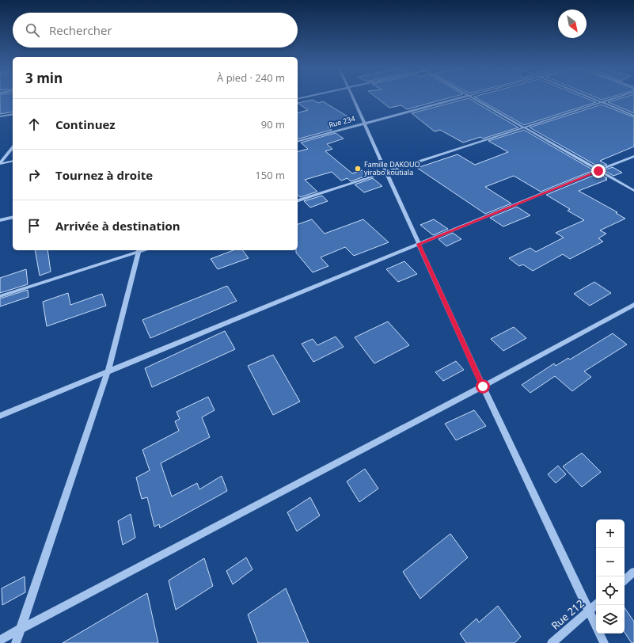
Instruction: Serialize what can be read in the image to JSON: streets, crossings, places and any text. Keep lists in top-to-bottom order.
{
  "streets": {
    "street": ["Rue 234", "Rue 212"]
  },
  "places": ["Famille DAKOUO yirabo koutiala"],
  "north": "bottom right",
  "page": {
    "search": "Rechercher",
    "heading": ["3 min", "À pied · 240 m"],
    "list": [
      ["Continuez", "90 m"],
      ["Tournez à droite", "150 m"],
      "Arrivée à destination"
    ],
    "map_buttons": ["+", "−"]
  }
}
